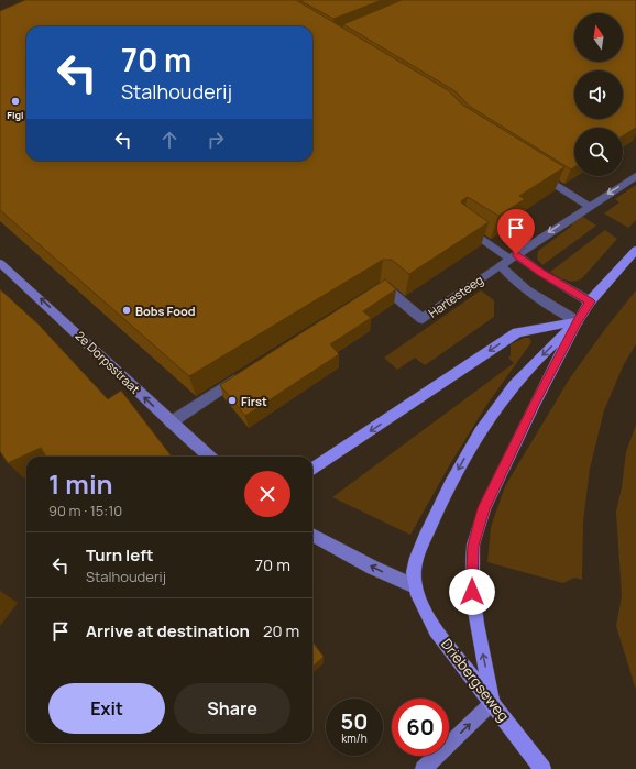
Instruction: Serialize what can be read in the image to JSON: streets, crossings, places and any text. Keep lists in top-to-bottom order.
{
  "streets": {
    "main road": ["2e Dorpsstraat", "Driebergseweg"],
    "street": ["Hartesteeg"]
  },
  "one_way": ["2e Dorpsstraat"],
  "places": ["Figi", "Bobs Food", "First"],
  "north": "top",
  "page": {
    "turn": ["70 m", "Stalhouderij"],
    "heading": ["1 min", "90 m · 15:10"],
    "list": [
      {
        "name": "Turn left",
        "note": "Stalhouderij",
        "value": "70 m"
      },
      {
        "name": "Arrive at destination",
        "value": "20 m"
      }
    ],
    "buttons": ["Exit", "Share"],
    "speed": "50 km/h",
    "limit": "60"
  }
}
